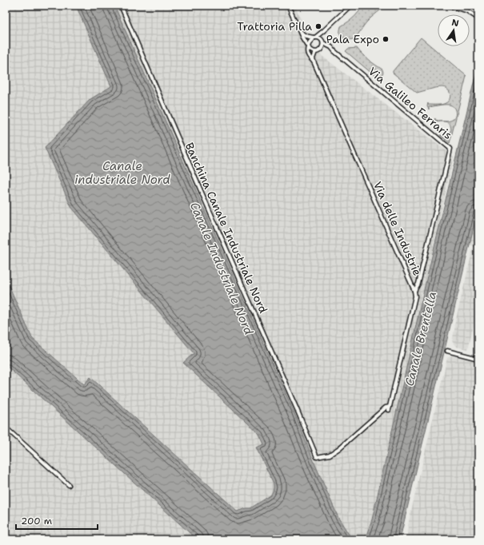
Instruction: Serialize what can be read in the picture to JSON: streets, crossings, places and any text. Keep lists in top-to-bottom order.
{
  "streets": {
    "street": ["Via Galileo Ferraris", "Banchina Canale Industriale Nord", "Via delle Industrie"]
  },
  "crossings": [
    ["Via Galileo Ferraris", "Via delle Industrie"],
    ["Banchina Canale Industriale Nord", "Via delle Industrie"]
  ],
  "water": ["Canale industriale Nord", "Canale Industriale Nord", "Canale Brentella"],
  "places": ["Trattoria Pilla", "Pala Expo"],
  "scale_bar": "200 m",
  "north": "top"
}
